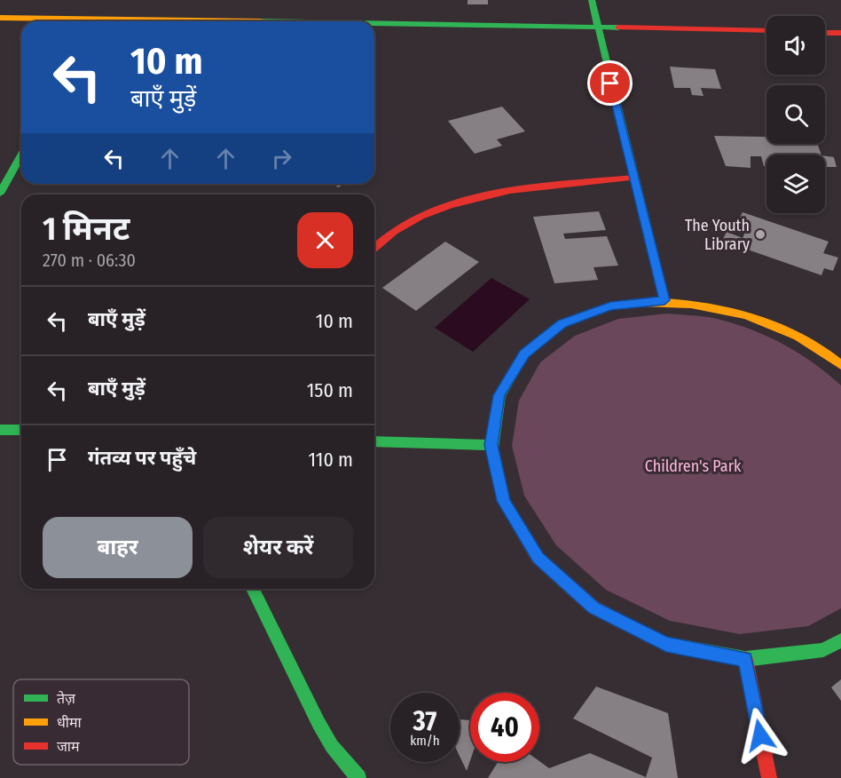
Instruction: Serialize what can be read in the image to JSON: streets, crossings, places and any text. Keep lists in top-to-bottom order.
{
  "parks": ["Children's Park"],
  "places": ["The Youth Library"],
  "legend": ["तेज़", "धीमा", "जाम"],
  "page": {
    "turn": ["10 m", "बाएँ मुड़ें"],
    "heading": ["1 मिनट", "270 m · 06:30"],
    "list": [
      {
        "name": "बाएँ मुड़ें",
        "value": "10 m"
      },
      {
        "name": "बाएँ मुड़ें",
        "value": "150 m"
      },
      {
        "name": "गंतव्य पर पहुँचे",
        "value": "110 m"
      }
    ],
    "buttons": ["बाहर", "शेयर करें"],
    "speed": "37 km/h",
    "limit": "40"
  }
}
